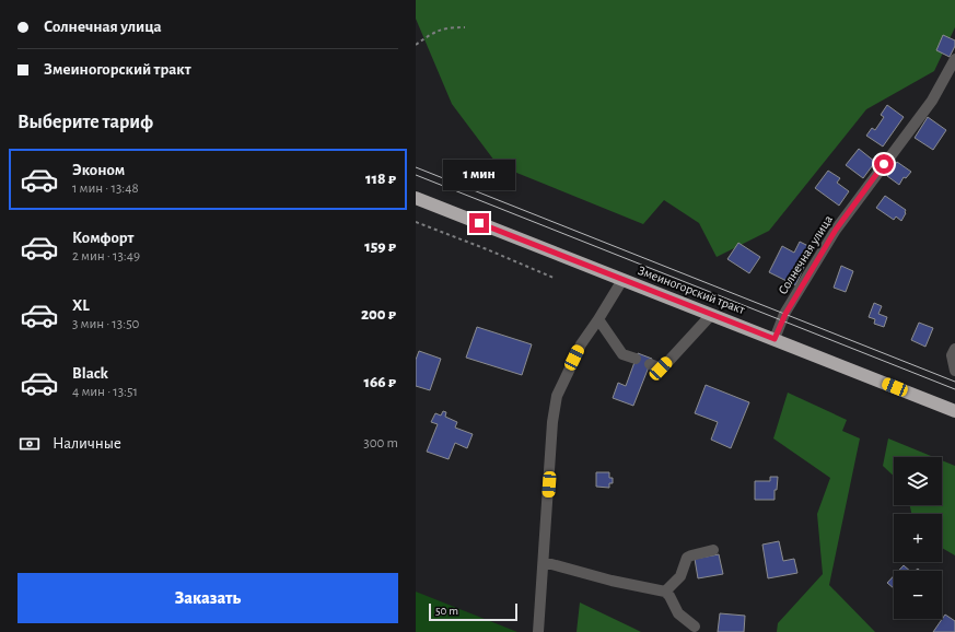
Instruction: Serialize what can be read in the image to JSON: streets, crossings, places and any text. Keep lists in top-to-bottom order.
{
  "streets": {
    "highway": ["Змеиногорский тракт"],
    "street": ["Солнечная улица"]
  },
  "crossings": [
    ["Солнечная улица", "Змеиногорский тракт"]
  ],
  "scale_bar": "50 m",
  "page": {
    "banner": ["Солнечная улица", "Змеиногорский тракт"],
    "heading": "Выберите тариф",
    "list": [
      {
        "name": "Эконом",
        "note": "1 мин · 13:48",
        "value": "118 ₽"
      },
      {
        "name": "Комфорт",
        "note": "2 мин · 13:49",
        "value": "159 ₽"
      },
      {
        "name": "XL",
        "note": "3 мин · 13:50",
        "value": "200 ₽"
      },
      {
        "name": "Black",
        "note": "4 мин · 13:51",
        "value": "166 ₽"
      }
    ],
    "bubble": "1 мин",
    "pay": ["Наличные", "300 m"],
    "map_buttons": ["+", "−"],
    "buttons": "Заказать",
    "scale": "50 m"
  }
}
